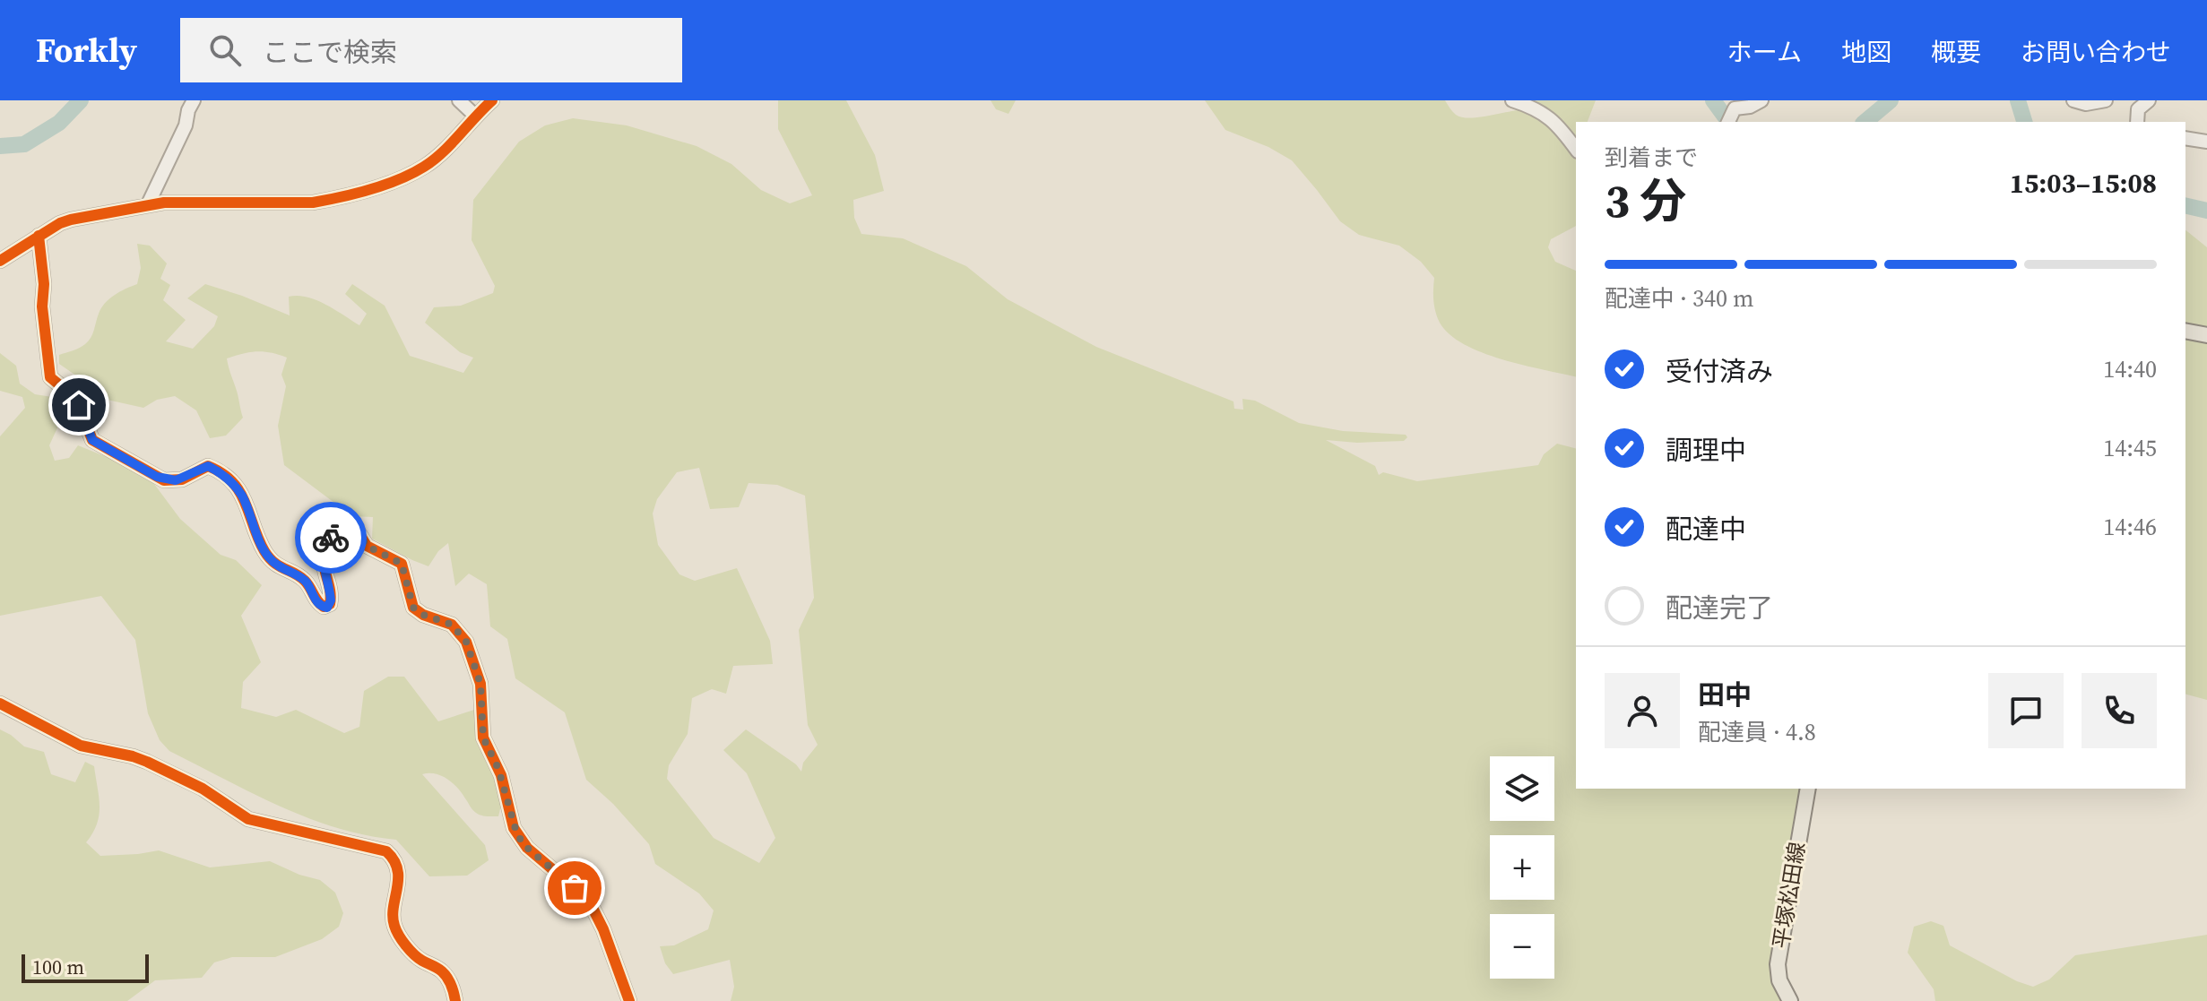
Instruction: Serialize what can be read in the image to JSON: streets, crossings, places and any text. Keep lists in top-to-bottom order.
{
  "streets": {
    "main road": ["平塚松田線"]
  },
  "scale_bar": "100 m",
  "page": {
    "header": "Forkly",
    "search": "ここで検索",
    "nav": [
      "ホーム",
      "地図",
      "概要",
      "お問い合わせ"
    ],
    "heading": ["3 分", "到着まで", "15:03–15:08"],
    "panel": ["田中", "配達員 · 4.8"],
    "bar": "配達中 · 340 m",
    "list": [
      ["受付済み", "14:40"],
      ["調理中", "14:45"],
      ["配達中", "14:46"],
      "配達完了"
    ],
    "map_buttons": ["+", "−"],
    "scale": "100 m"
  }
}
